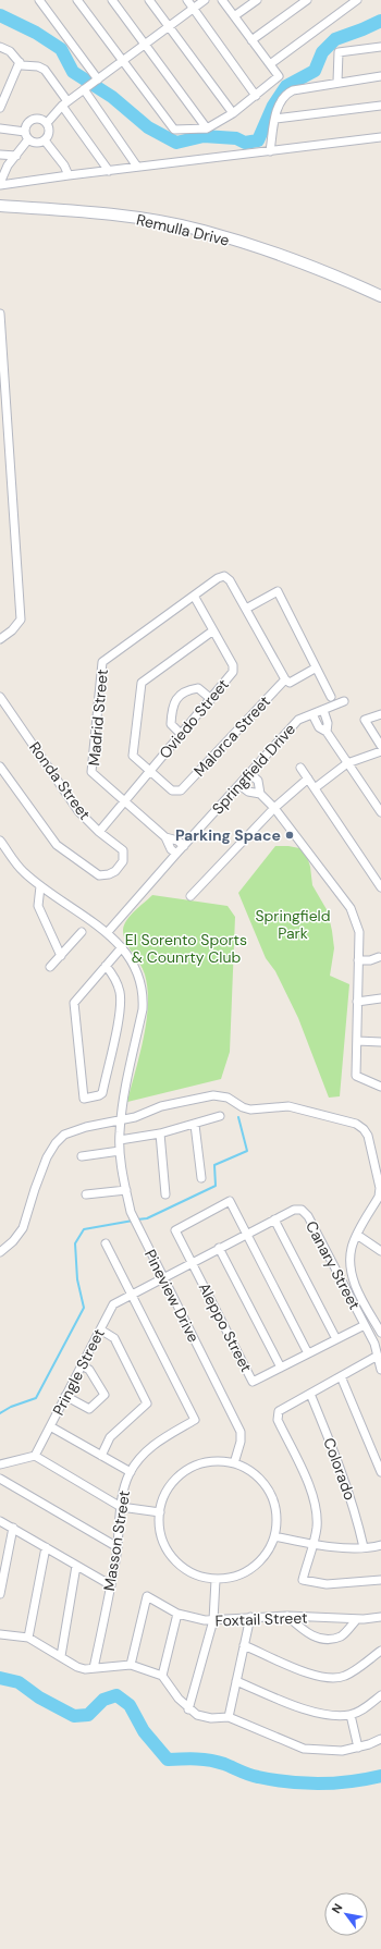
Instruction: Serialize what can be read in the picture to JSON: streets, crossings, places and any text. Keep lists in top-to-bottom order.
{
  "streets": {
    "main road": ["Remulla Drive"],
    "street": [
      "Madrid Street",
      "Oviedo Street",
      "Malorca Street",
      "Springfield Drive",
      "Ronda Street",
      "Canary Street",
      "Pineview Drive",
      "Aleppo Street",
      "Pringle Street",
      "Colorado",
      "Masson Street",
      "Foxtail Street"
    ]
  },
  "crossings": [
    ["Madrid Street", "Oviedo Street"],
    ["Madrid Street", "Springfield Drive"],
    ["Oviedo Street", "Malorca Street"],
    ["Oviedo Street", "Ronda Street"],
    ["Canary Street", "Pineview Drive"],
    ["Canary Street", "Aleppo Street"],
    ["Canary Street", "Pringle Street"],
    ["Pineview Drive", "Pringle Street"],
    ["Pringle Street", "Masson Street"]
  ],
  "parks": ["Springfield Park", "El Sorento Sports & Counrty Club"],
  "places": ["Parking Space"],
  "north": "top left"
}
